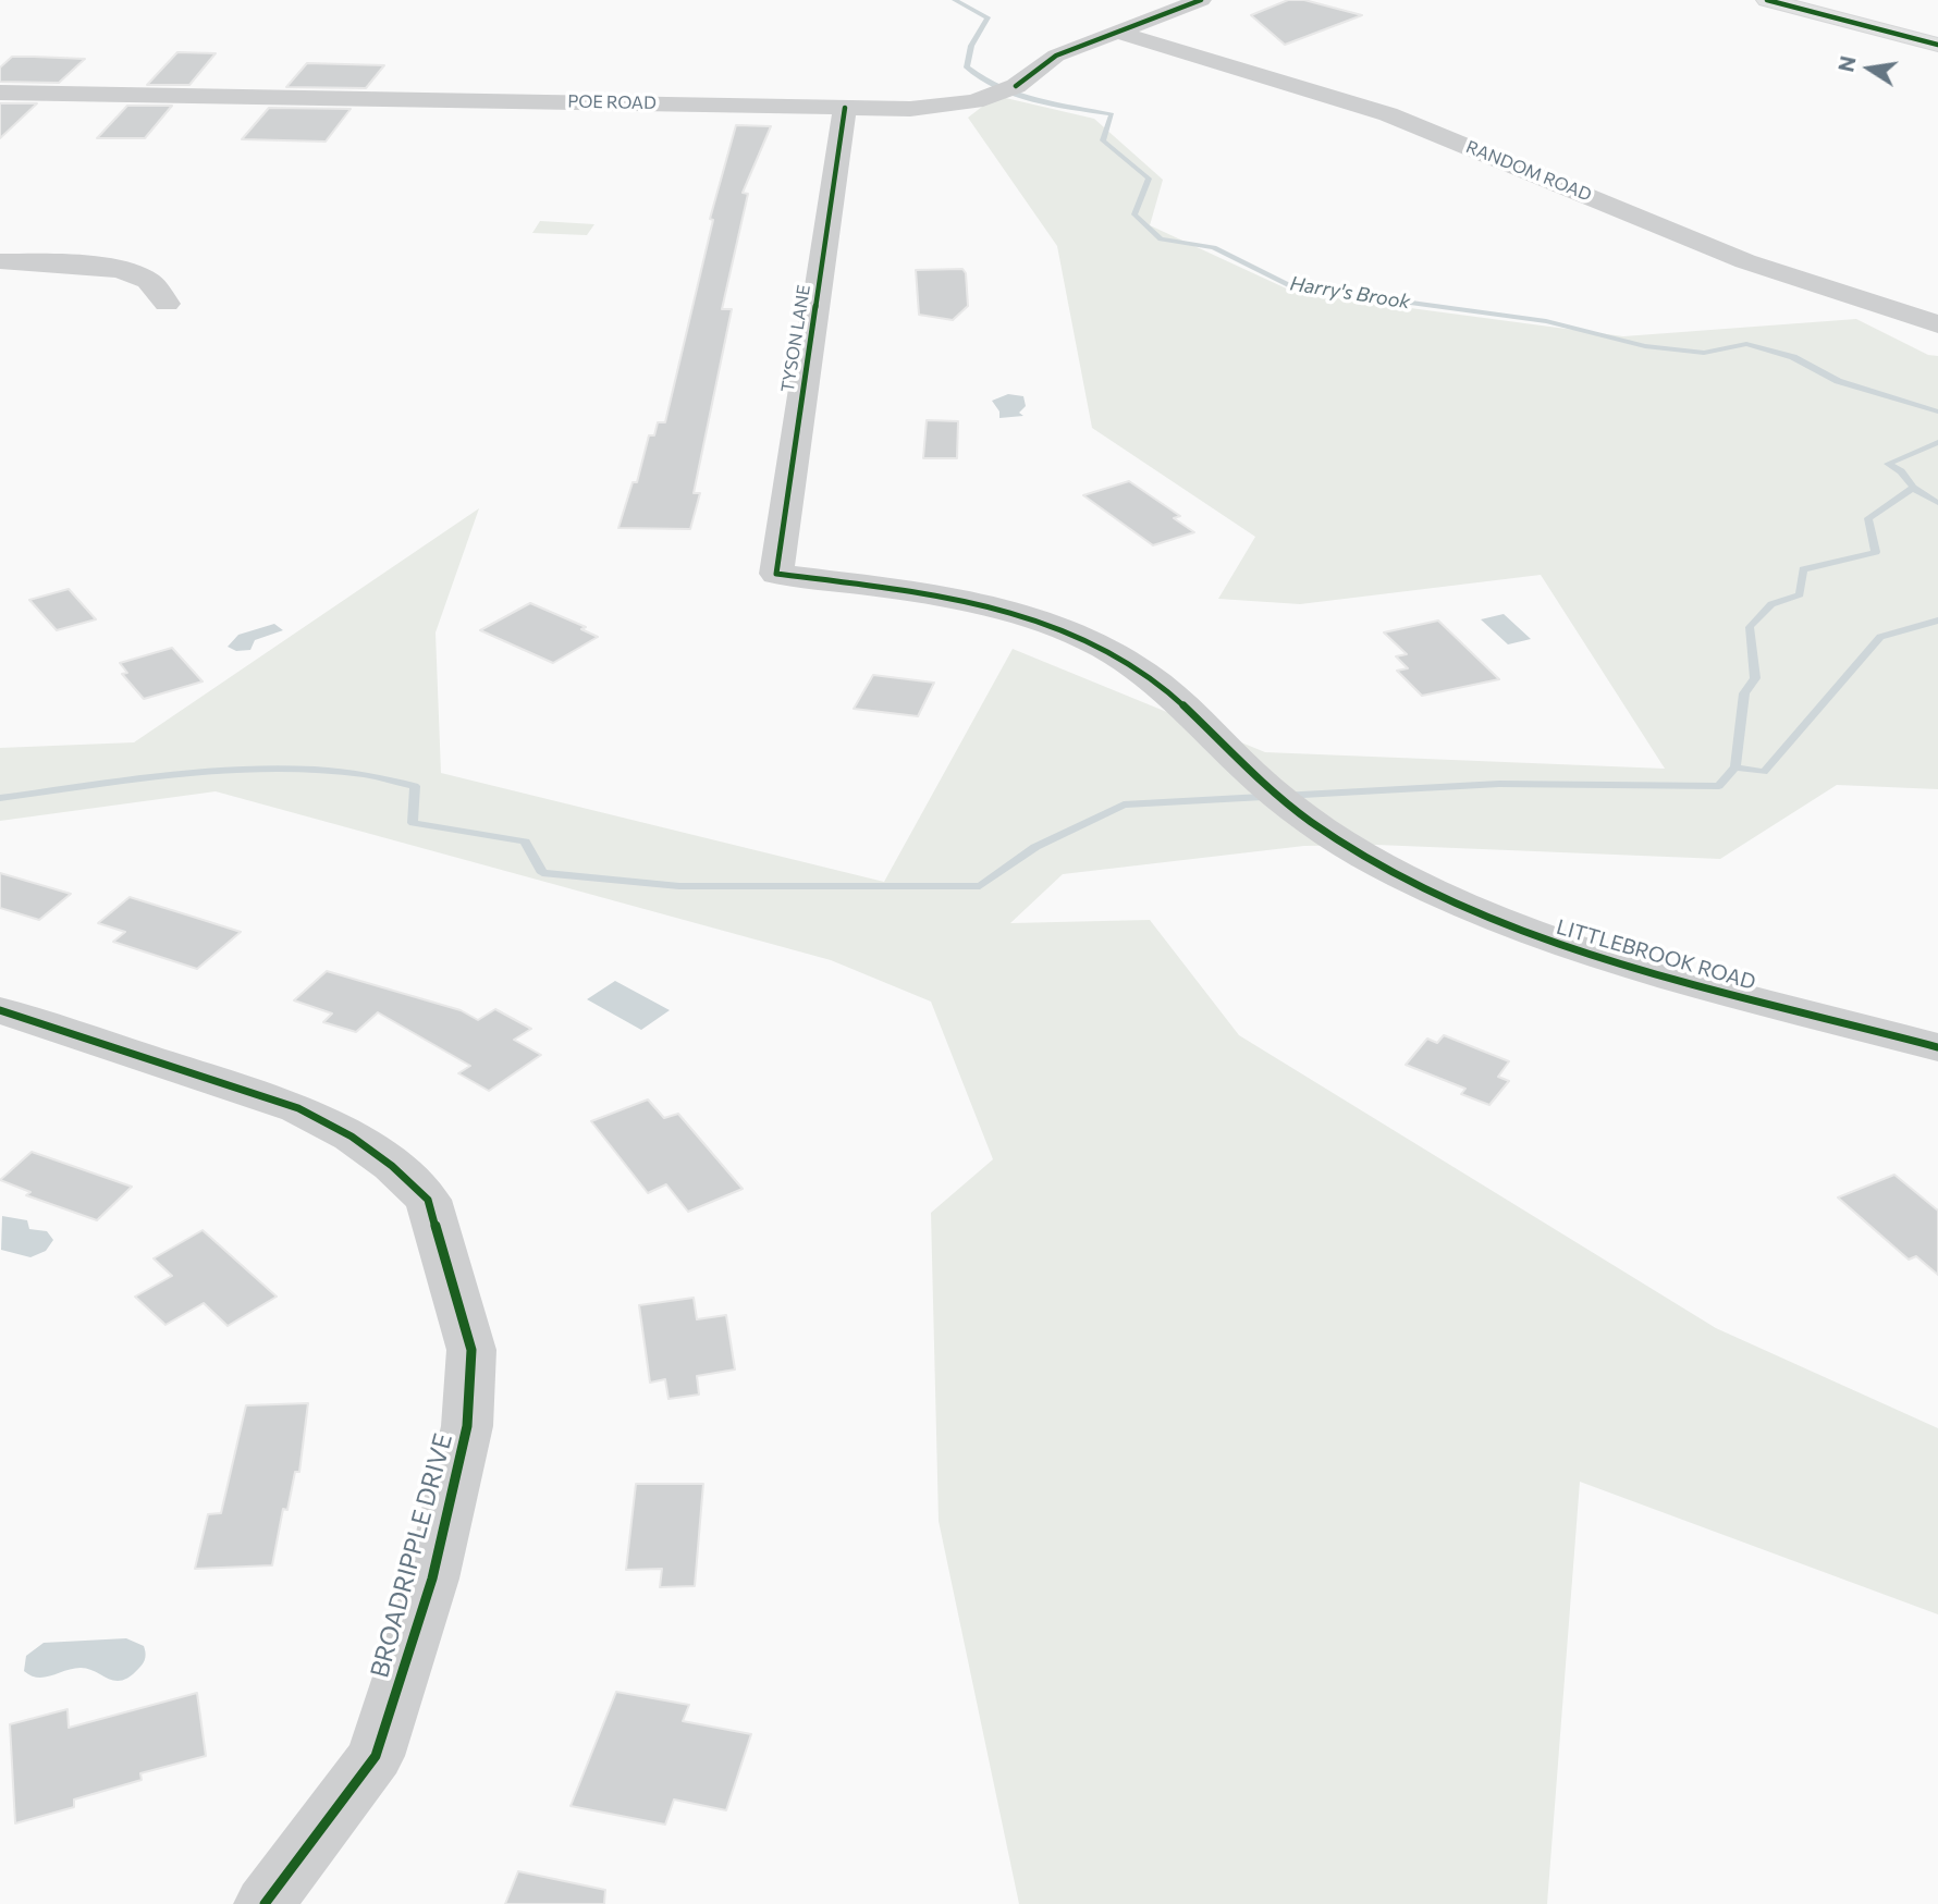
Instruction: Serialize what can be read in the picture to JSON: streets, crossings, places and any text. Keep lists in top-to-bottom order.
{
  "streets": {
    "street": [
      "POE ROAD",
      "RANDOM ROAD",
      "TYSON LANE",
      "LITTLEBROOK ROAD",
      "BROADRIPPLE DRIVE"
    ]
  },
  "crossings": [
    ["POE ROAD", "RANDOM ROAD"],
    ["POE ROAD", "TYSON LANE"],
    ["TYSON LANE", "LITTLEBROOK ROAD"]
  ],
  "water": ["Harry's Brook"],
  "north": "left"
}
